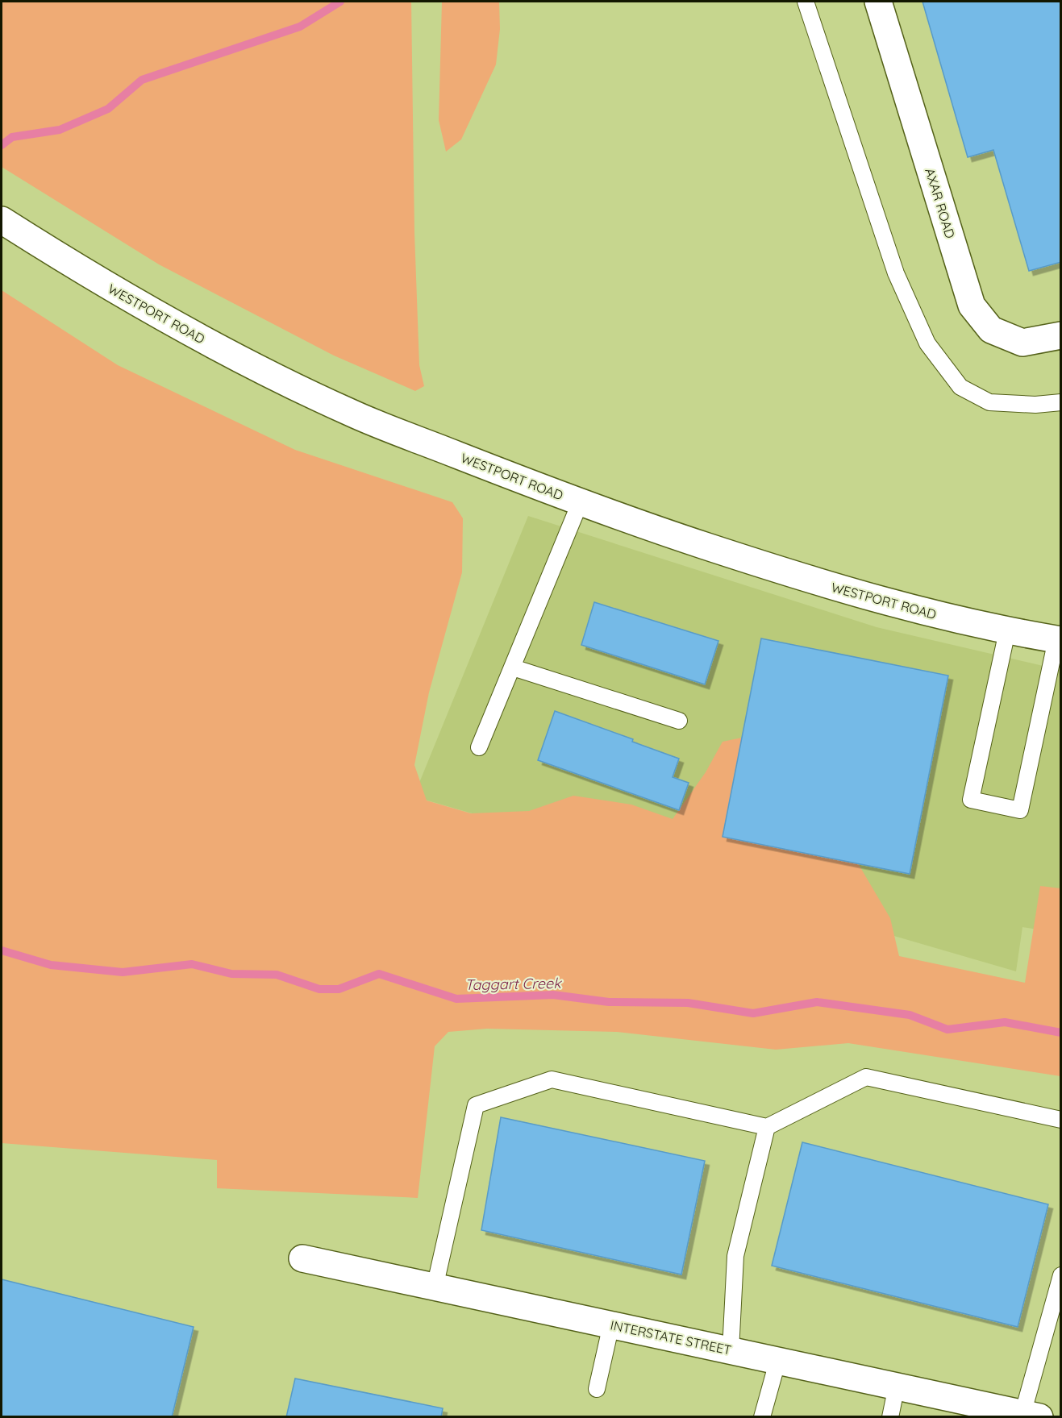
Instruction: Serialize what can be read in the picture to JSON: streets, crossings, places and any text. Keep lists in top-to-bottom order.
{
  "streets": {
    "street": ["AXAR ROAD", "WESTPORT ROAD", "INTERSTATE STREET"]
  },
  "water": ["Taggart Creek"]
}
